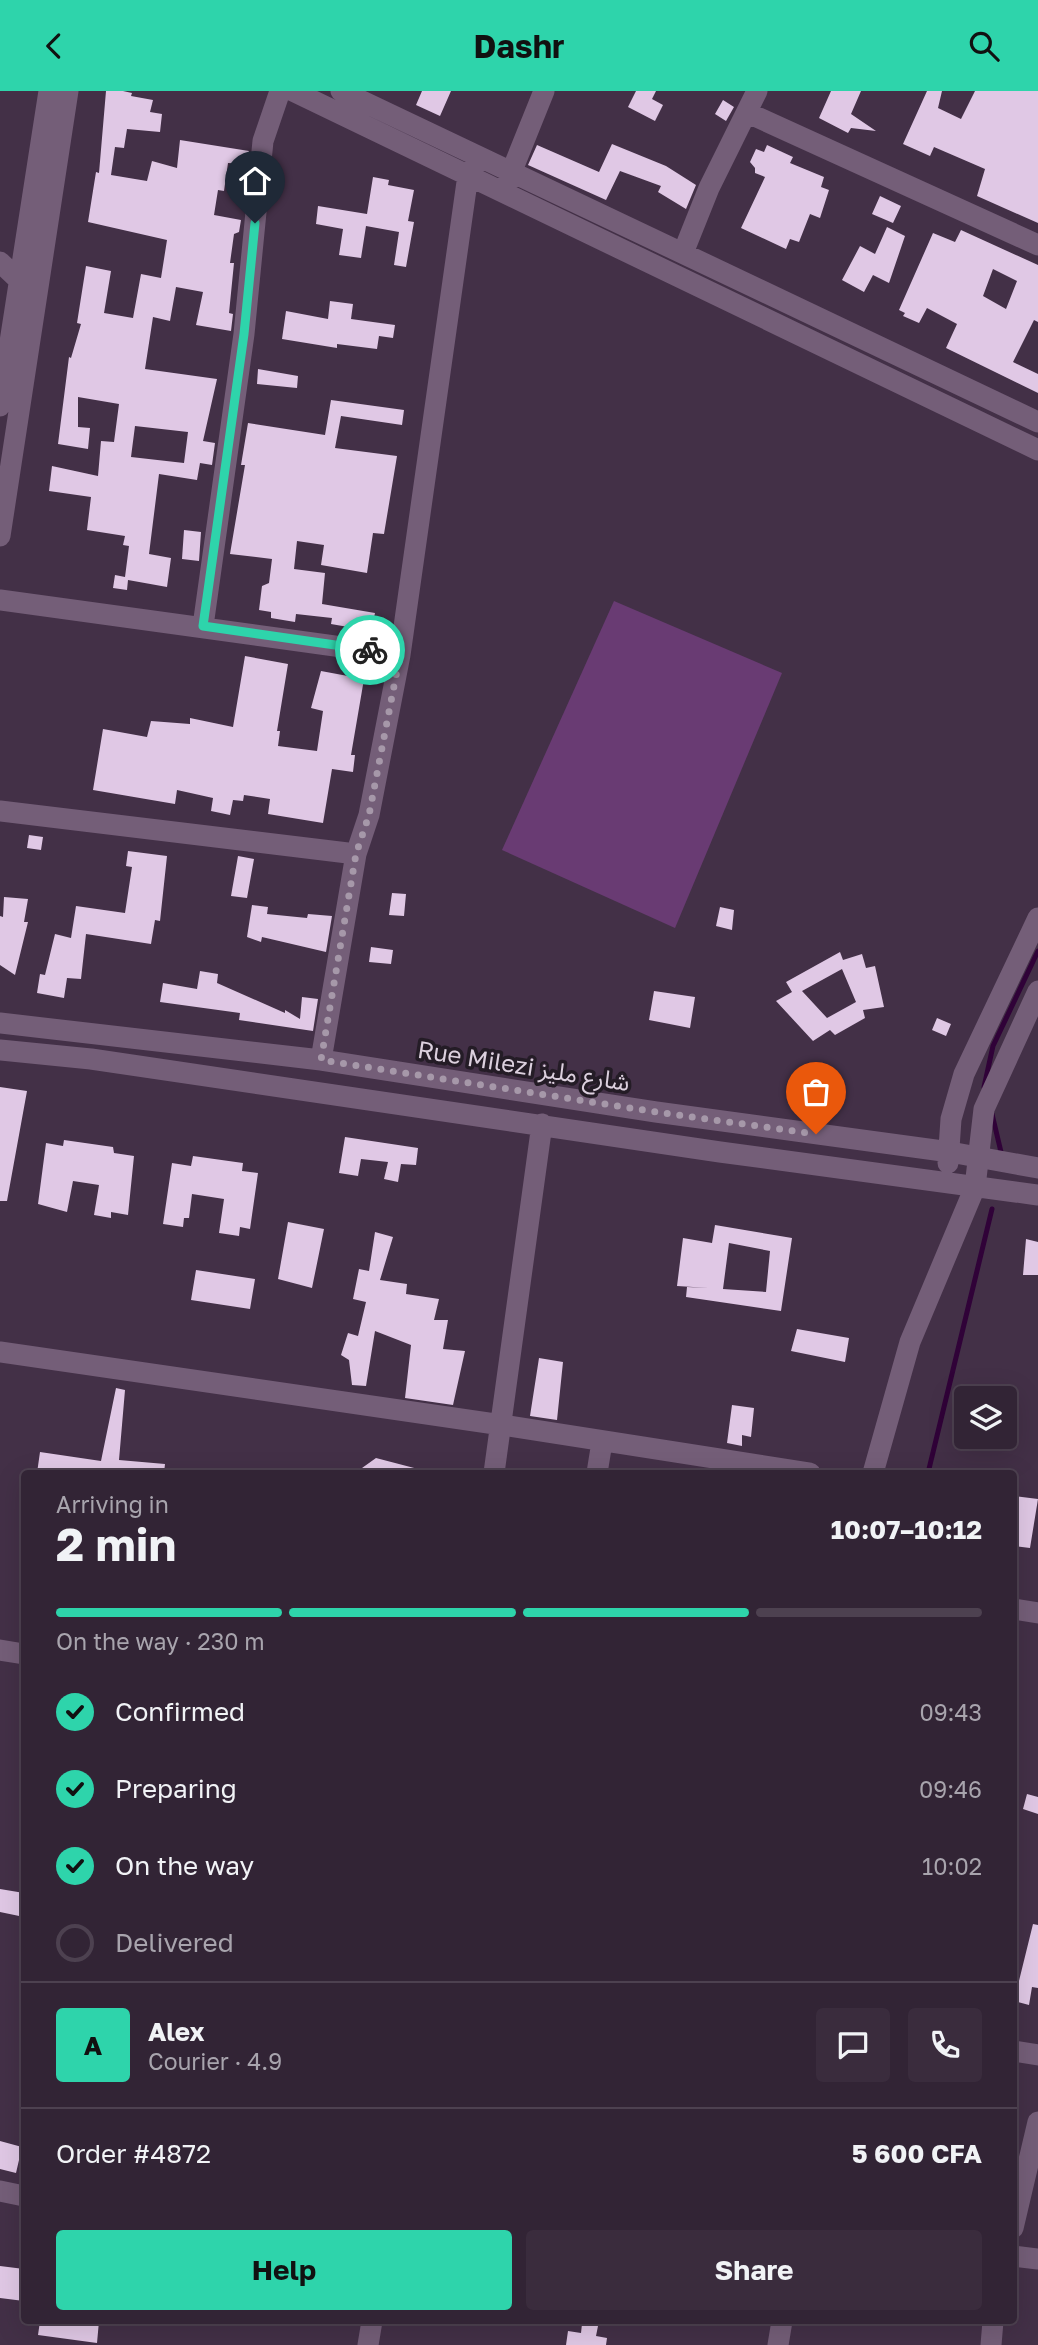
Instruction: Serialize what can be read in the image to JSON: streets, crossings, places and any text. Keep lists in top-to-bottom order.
{
  "streets": {
    "street": ["Rue Milezi شارع مليز"]
  },
  "page": {
    "header": "Dashr",
    "heading": ["2 min", "Arriving in", "10:07–10:12"],
    "panel": [
      "Alex",
      "Courier · 4.9",
      "Order #4872",
      "5 600 CFA"
    ],
    "bar": "On the way · 230 m",
    "list": [
      ["Confirmed", "09:43"],
      ["Preparing", "09:46"],
      ["On the way", "10:02"],
      "Delivered"
    ],
    "round": "A",
    "buttons": ["Help", "Share"]
  }
}
